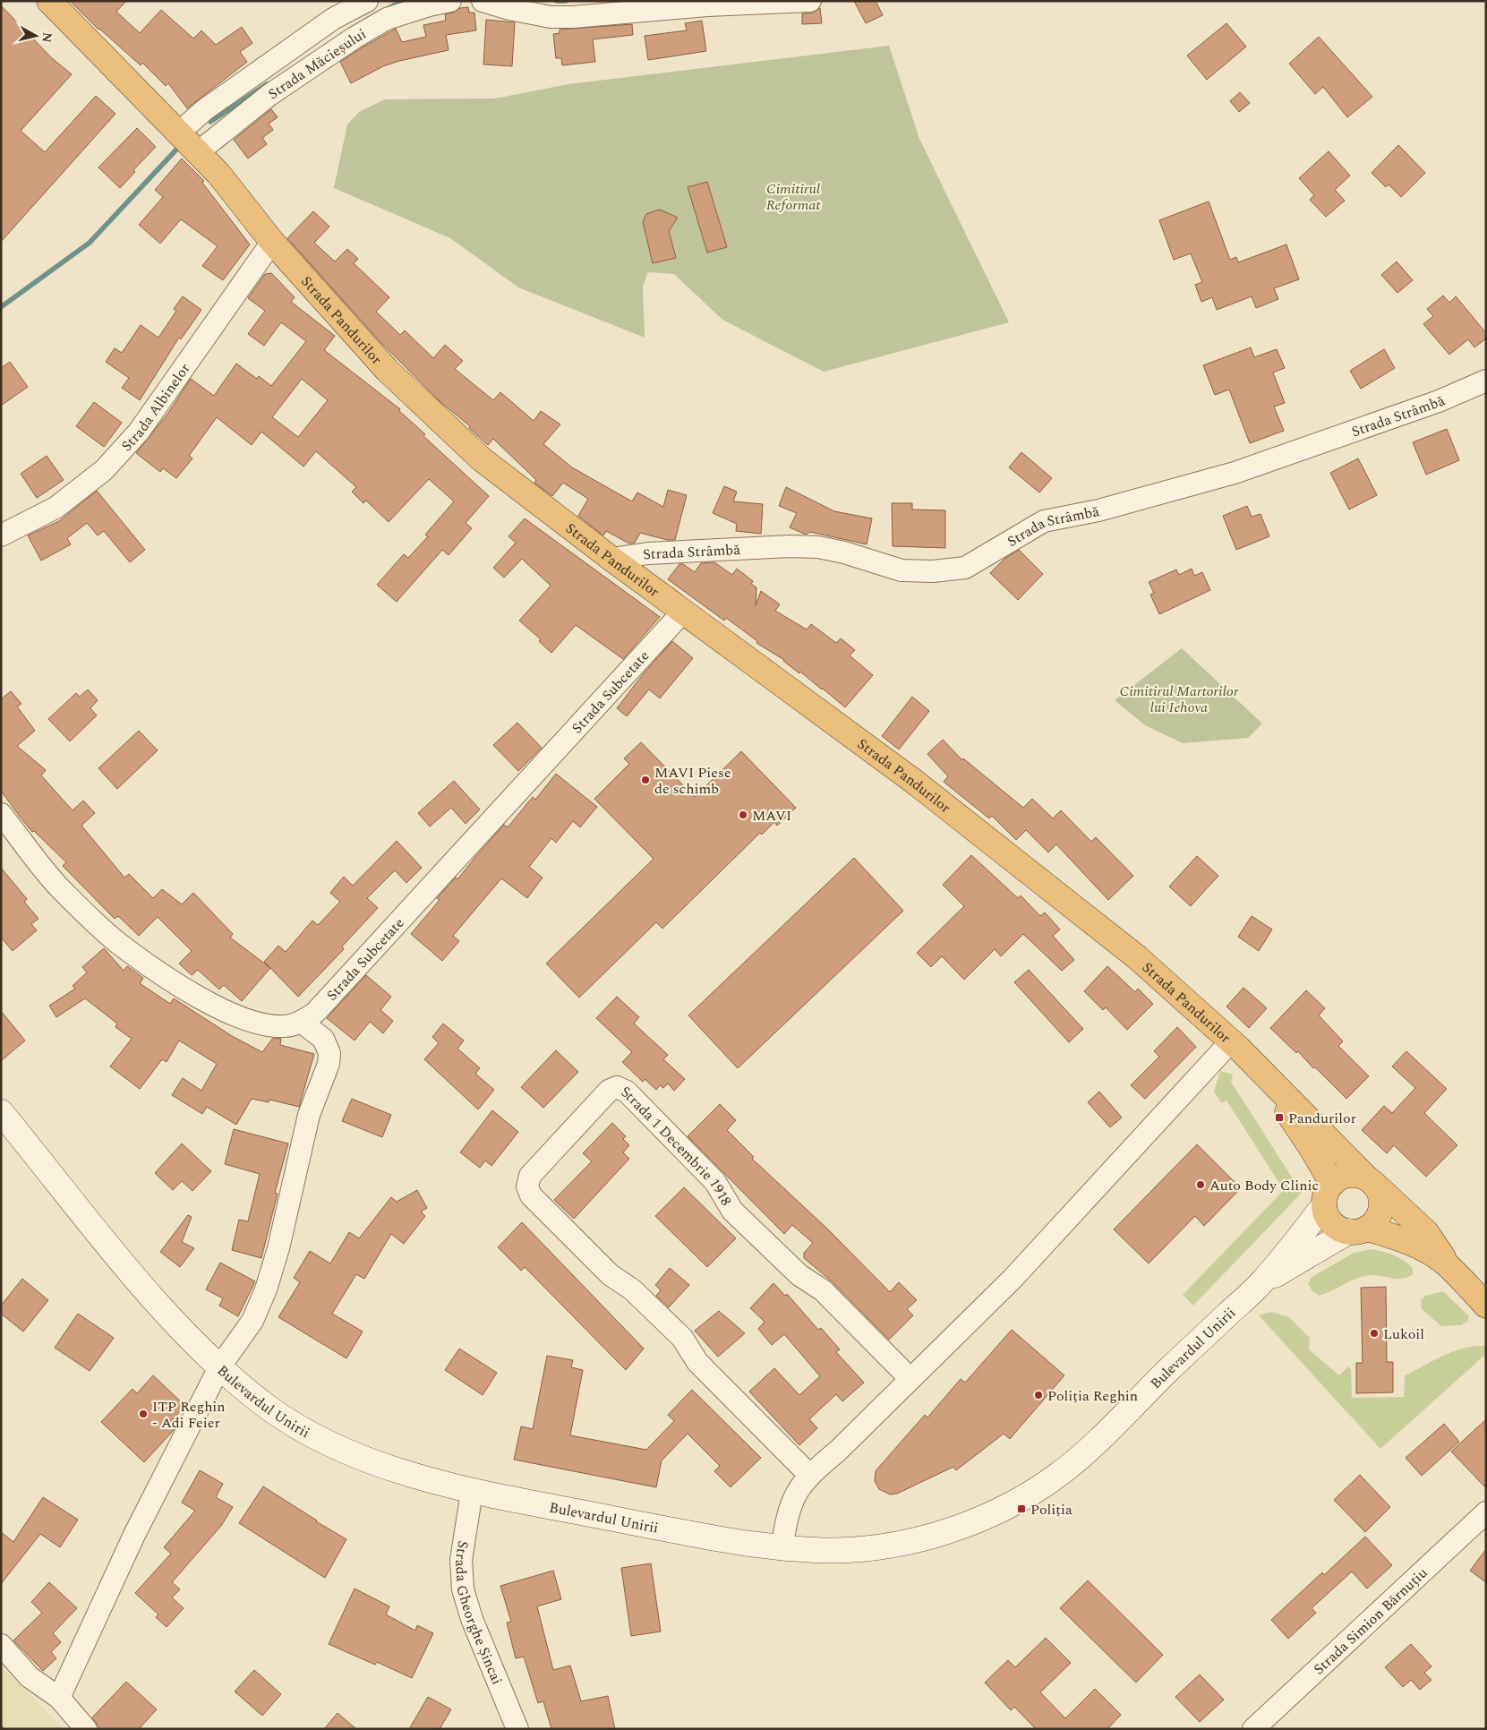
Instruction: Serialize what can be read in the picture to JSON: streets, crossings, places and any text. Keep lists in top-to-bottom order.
{
  "streets": {
    "highway": ["Strada Pandurilor"],
    "main road": ["Bulevardul Unirii"],
    "street": [
      "Strada Măcieșului",
      "Strada Albinelor",
      "Strada Strâmbă",
      "Strada Subcetate",
      "Strada 1 Decembrie 1918",
      "Strada Gheorghe Șincai",
      "Strada Simion Bărnuțiu"
    ]
  },
  "crossings": [
    ["Strada Măcieșului", "Strada Pandurilor"],
    ["Strada Pandurilor", "Strada Albinelor"],
    ["Strada Pandurilor", "Strada Strâmbă"],
    ["Strada Pandurilor", "Strada Subcetate"],
    ["Strada Pandurilor", "Bulevardul Unirii"],
    ["Bulevardul Unirii", "Strada Gheorghe Șincai"]
  ],
  "parks": ["Cimitirul Reformat", "Cimitirul Martorilor lui Iehova"],
  "places": {
    "other": [
      "MAVI Piese de schimb",
      "MAVI",
      "Auto Body Clinic",
      "Lukoil",
      "Poliția Reghin",
      "ITP Reghin - Adi Feier"
    ],
    "transit": ["Pandurilor", "Poliția"]
  },
  "north": "right"
}
